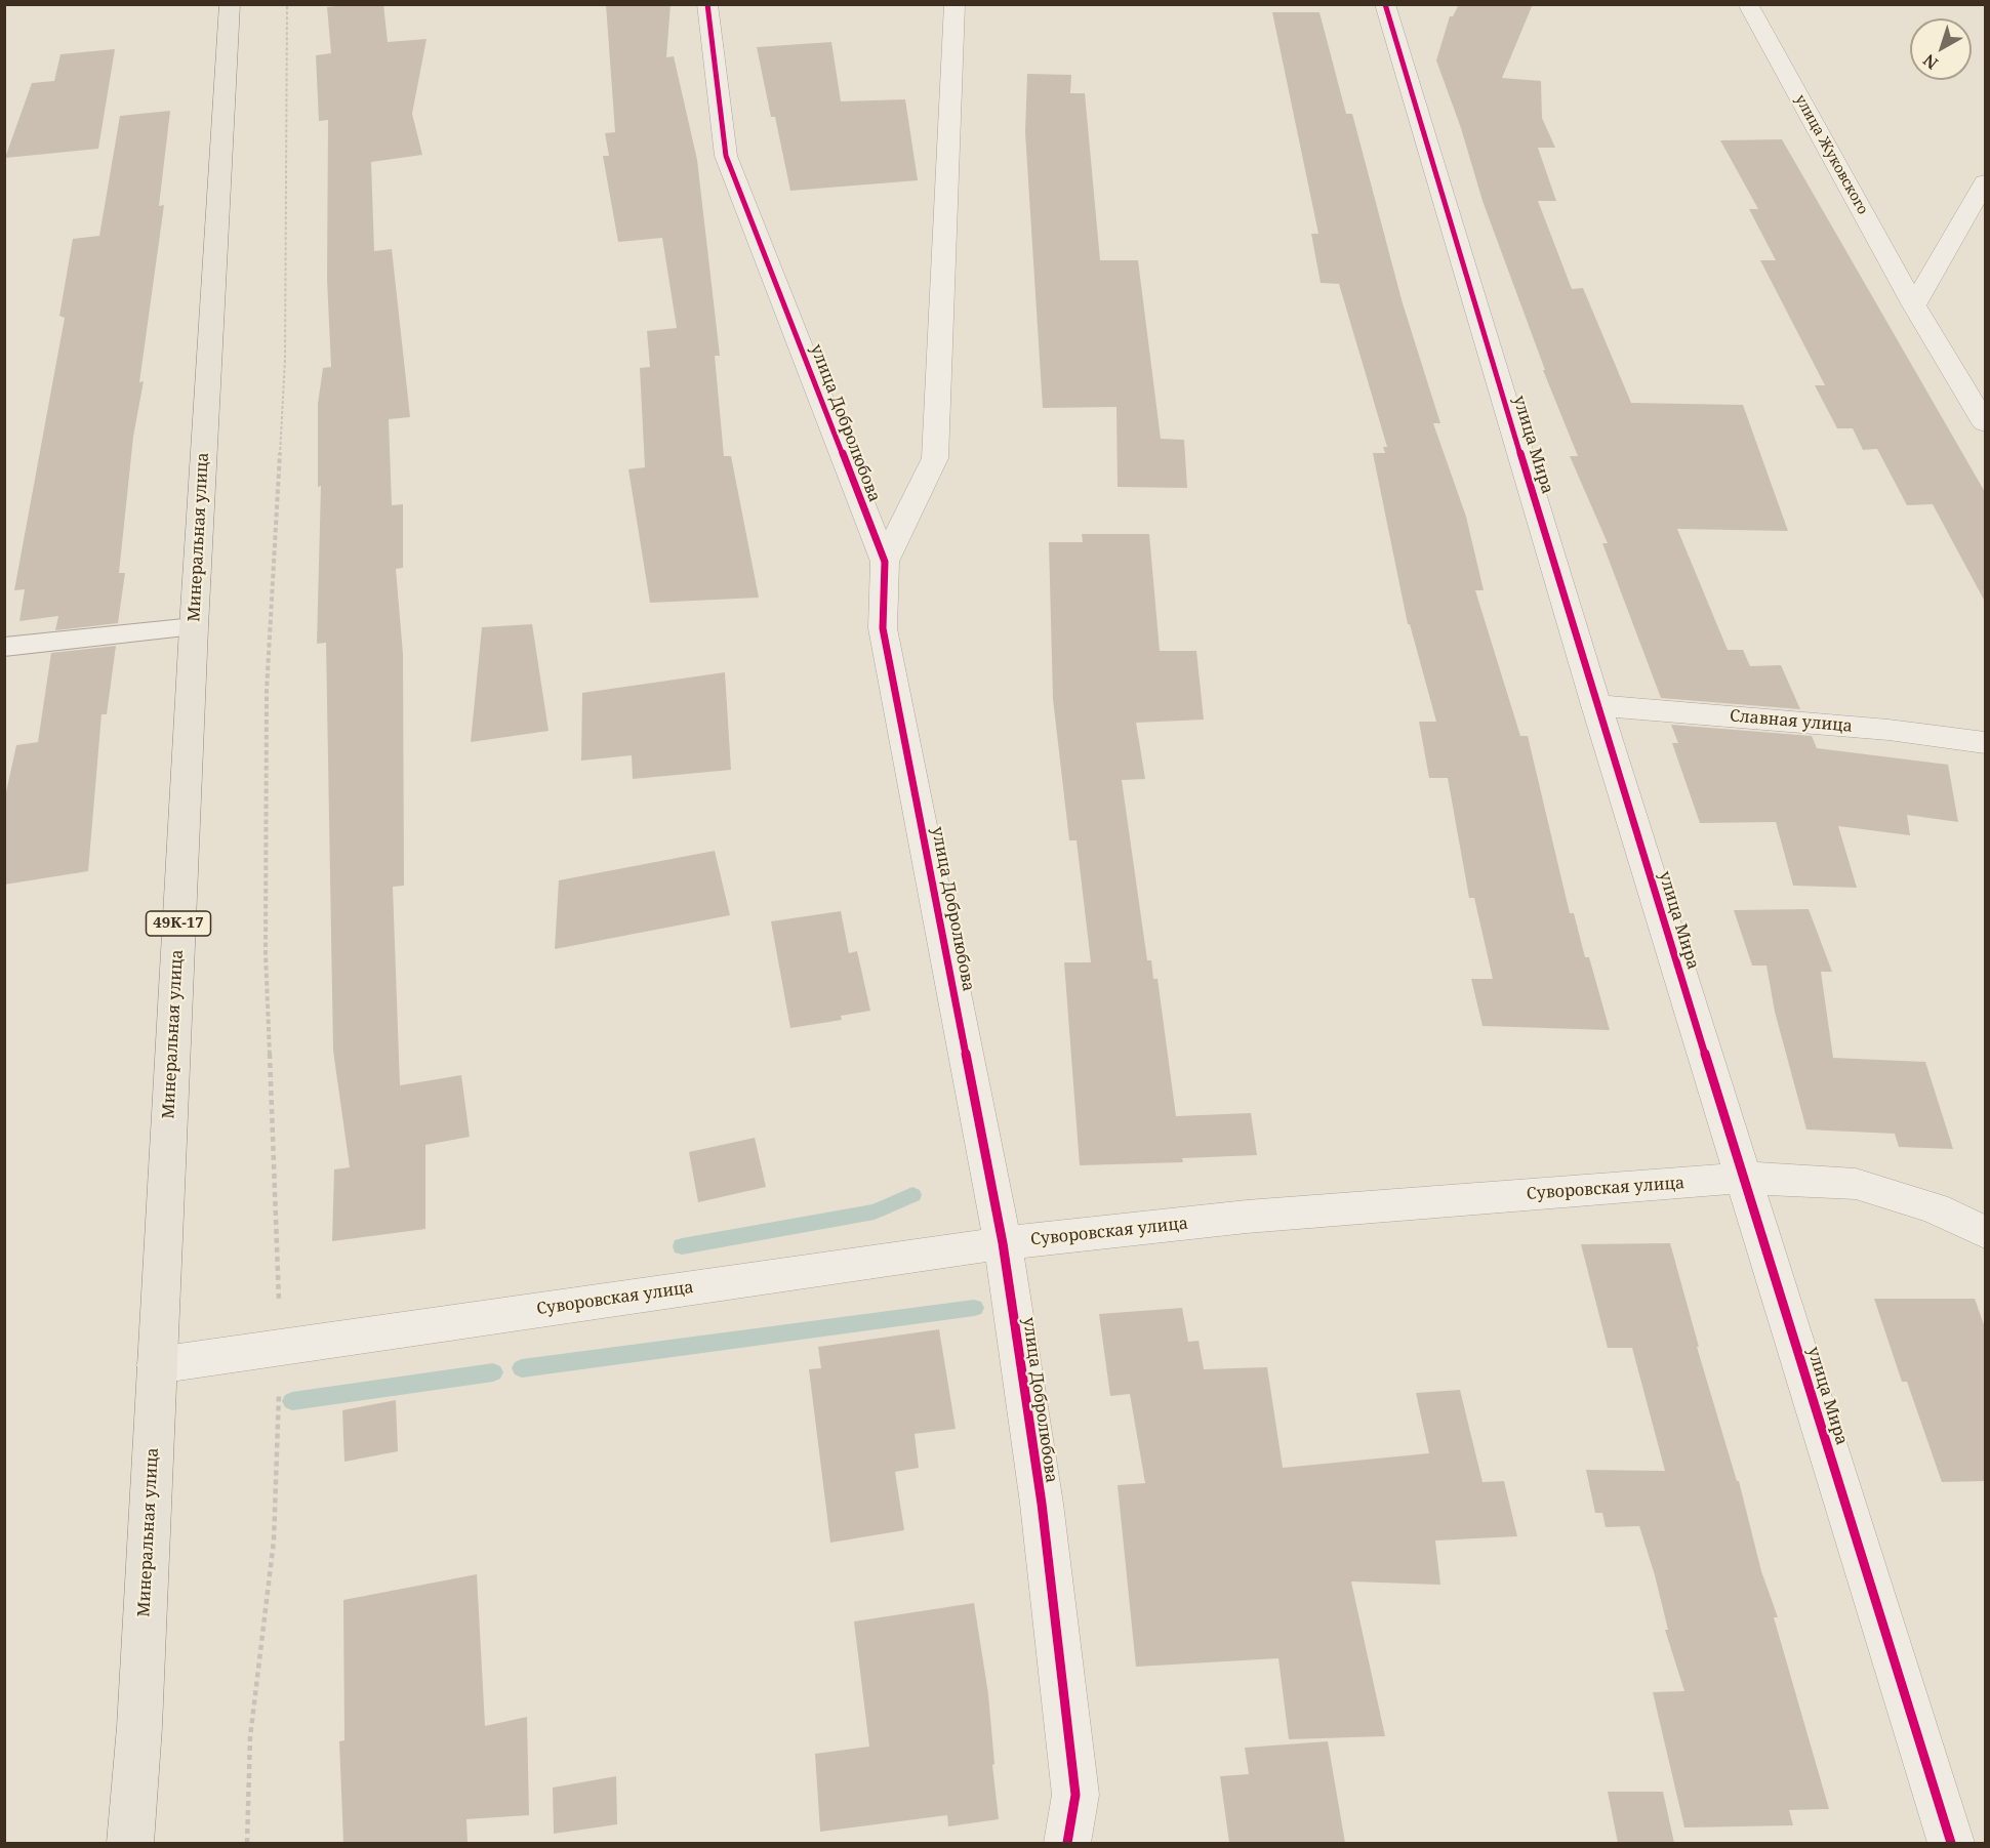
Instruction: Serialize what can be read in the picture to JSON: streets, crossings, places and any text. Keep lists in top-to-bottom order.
{
  "streets": {
    "main road": ["Минеральная улица", "49К-17"],
    "street": [
      "улица Жуковского",
      "улица Добролюбова",
      "улица Мира",
      "Славная улица",
      "Суворовская улица"
    ]
  },
  "crossings": [
    ["улица Добролюбова", "Суворовская улица"],
    ["улица Мира", "Славная улица"],
    ["улица Мира", "Суворовская улица"],
    ["Минеральная улица", "Суворовская улица"]
  ],
  "north": "bottom left"
}
